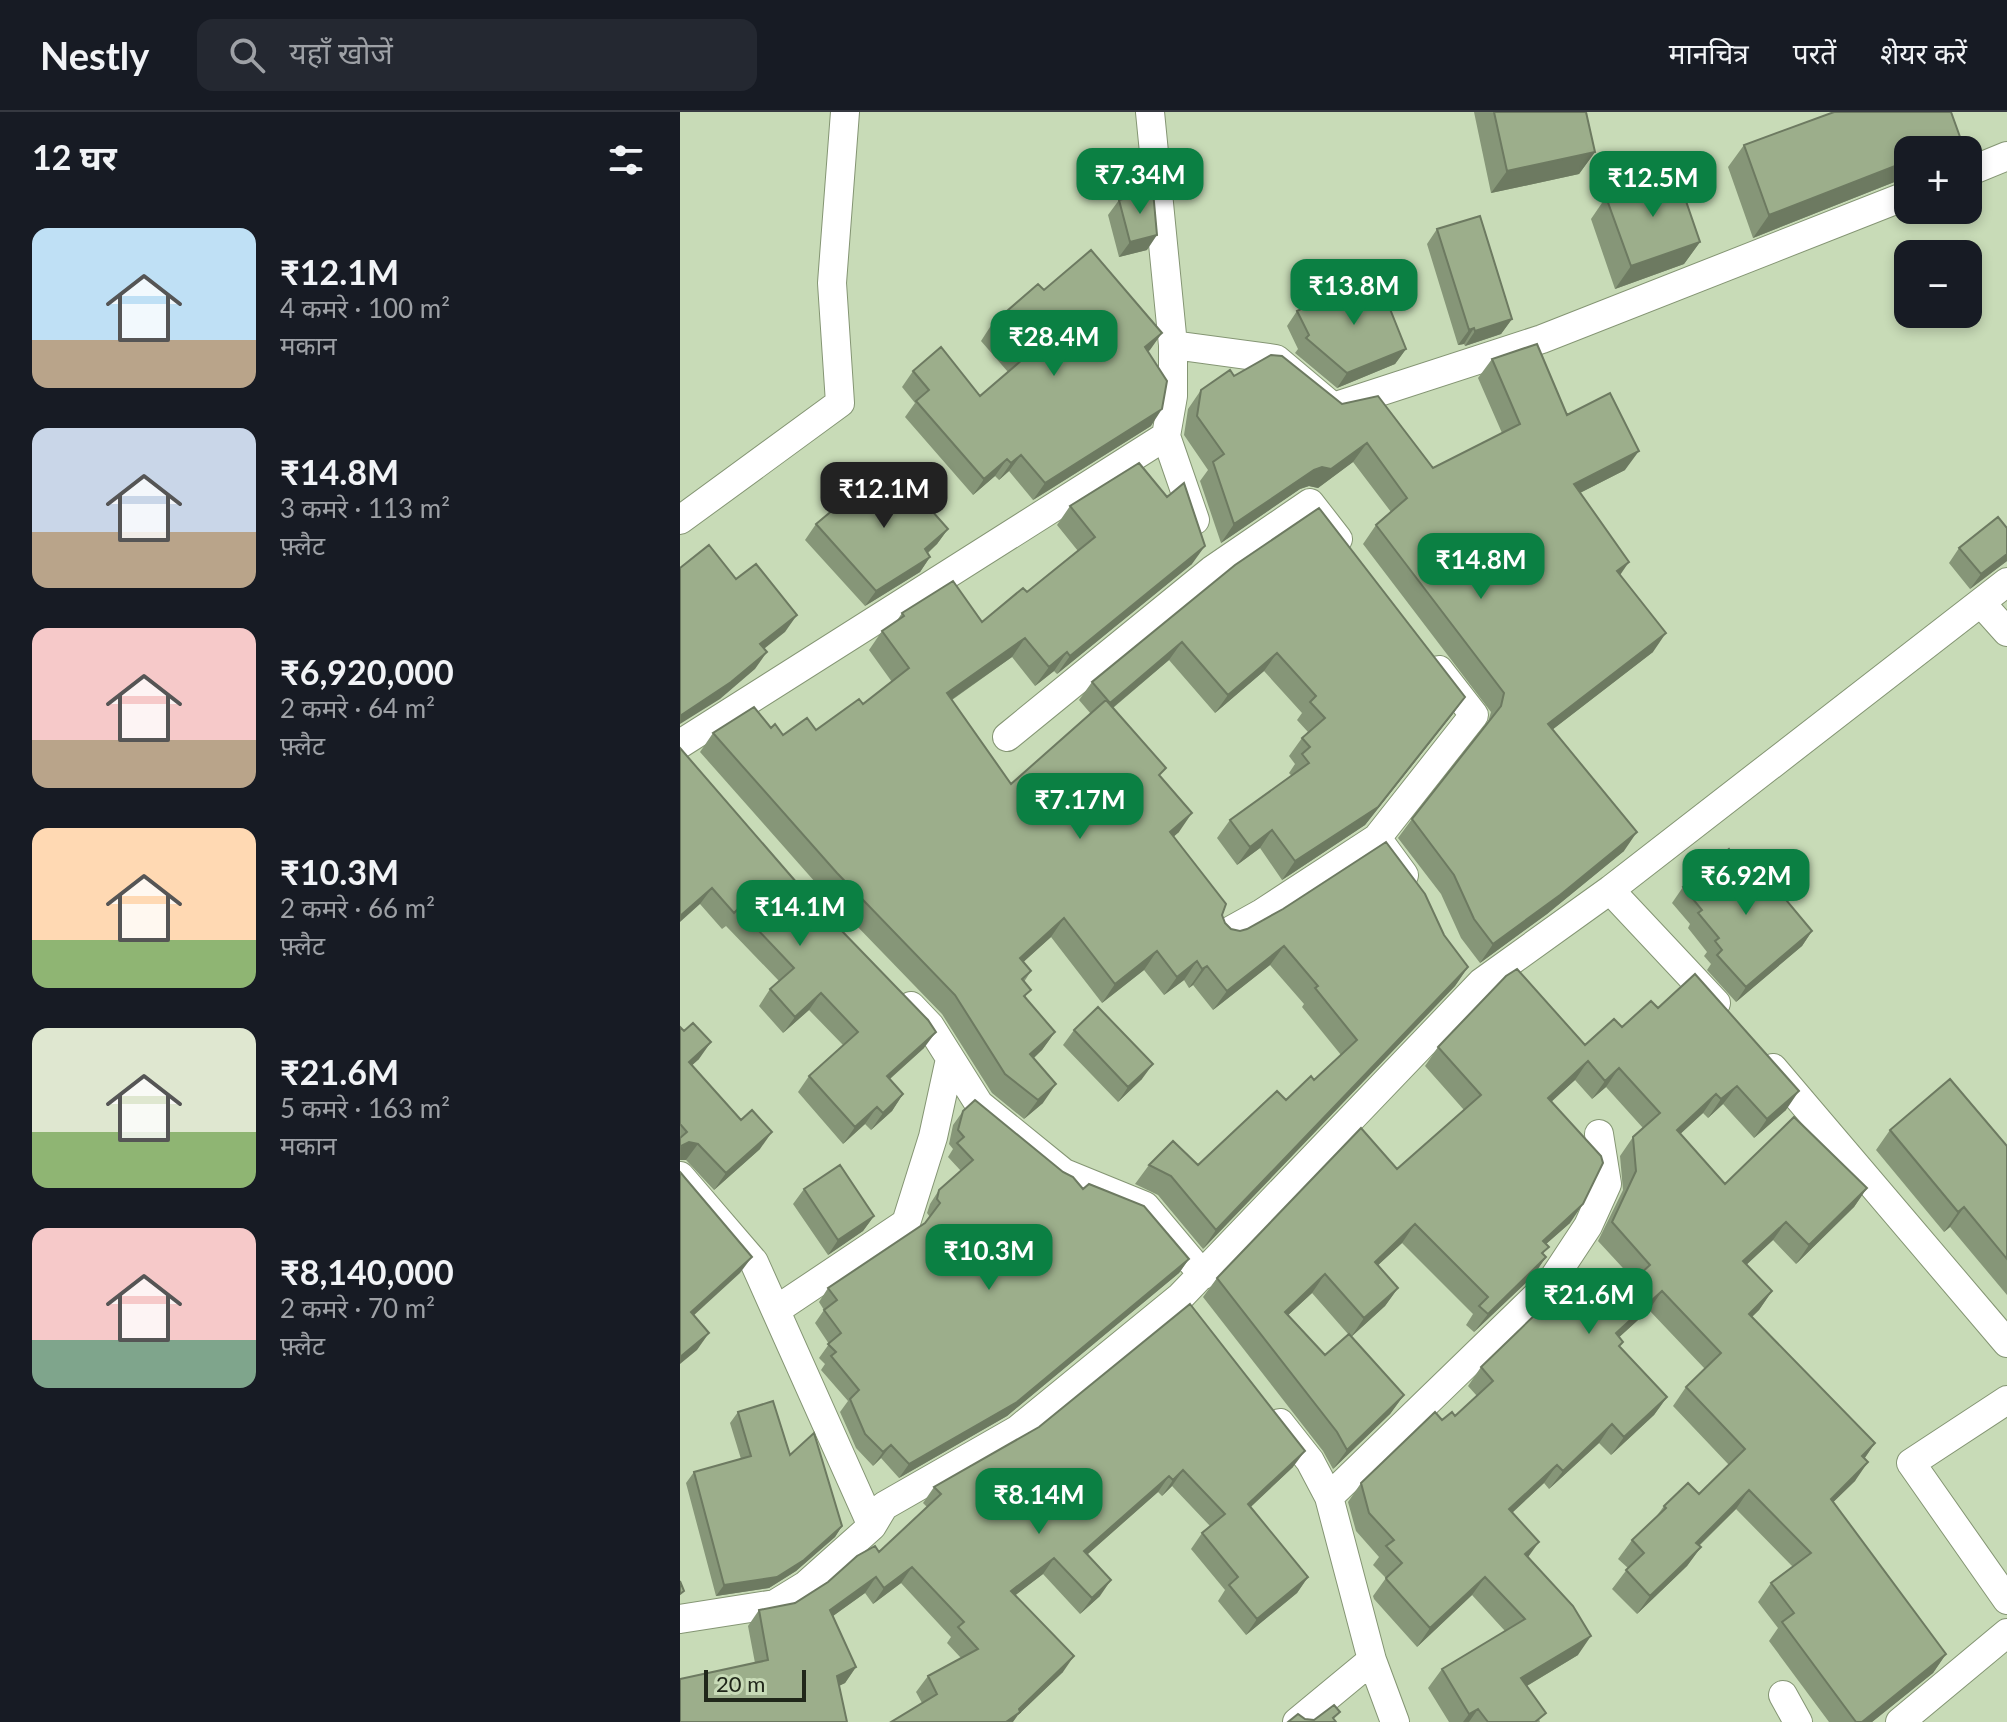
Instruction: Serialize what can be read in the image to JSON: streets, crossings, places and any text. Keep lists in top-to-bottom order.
{
  "scale_bar": "20 m",
  "page": {
    "header": "Nestly",
    "search": "यहाँ खोजें",
    "nav": ["मानचित्र", "परतें", "शेयर करें"],
    "heading": "12 घर",
    "map_buttons": ["+", "−"],
    "price": [
      "₹7.34M",
      "₹12.5M",
      "₹13.8M",
      "₹28.4M",
      "₹12.1M",
      "₹14.8M",
      "₹7.17M",
      "₹6.92M",
      "₹14.1M",
      "₹10.3M",
      "₹21.6M",
      "₹8.14M"
    ],
    "list": [
      {
        "name": "₹12.1M",
        "note": "4 कमरे · 100 m² · मकान"
      },
      {
        "name": "₹14.8M",
        "note": "3 कमरे · 113 m² · फ़्लैट"
      },
      {
        "name": "₹6,920,000",
        "note": "2 कमरे · 64 m² · फ़्लैट"
      },
      {
        "name": "₹10.3M",
        "note": "2 कमरे · 66 m² · फ़्लैट"
      },
      {
        "name": "₹21.6M",
        "note": "5 कमरे · 163 m² · मकान"
      },
      {
        "name": "₹8,140,000",
        "note": "2 कमरे · 70 m² · फ़्लैट"
      }
    ],
    "scale": "20 m"
  }
}
